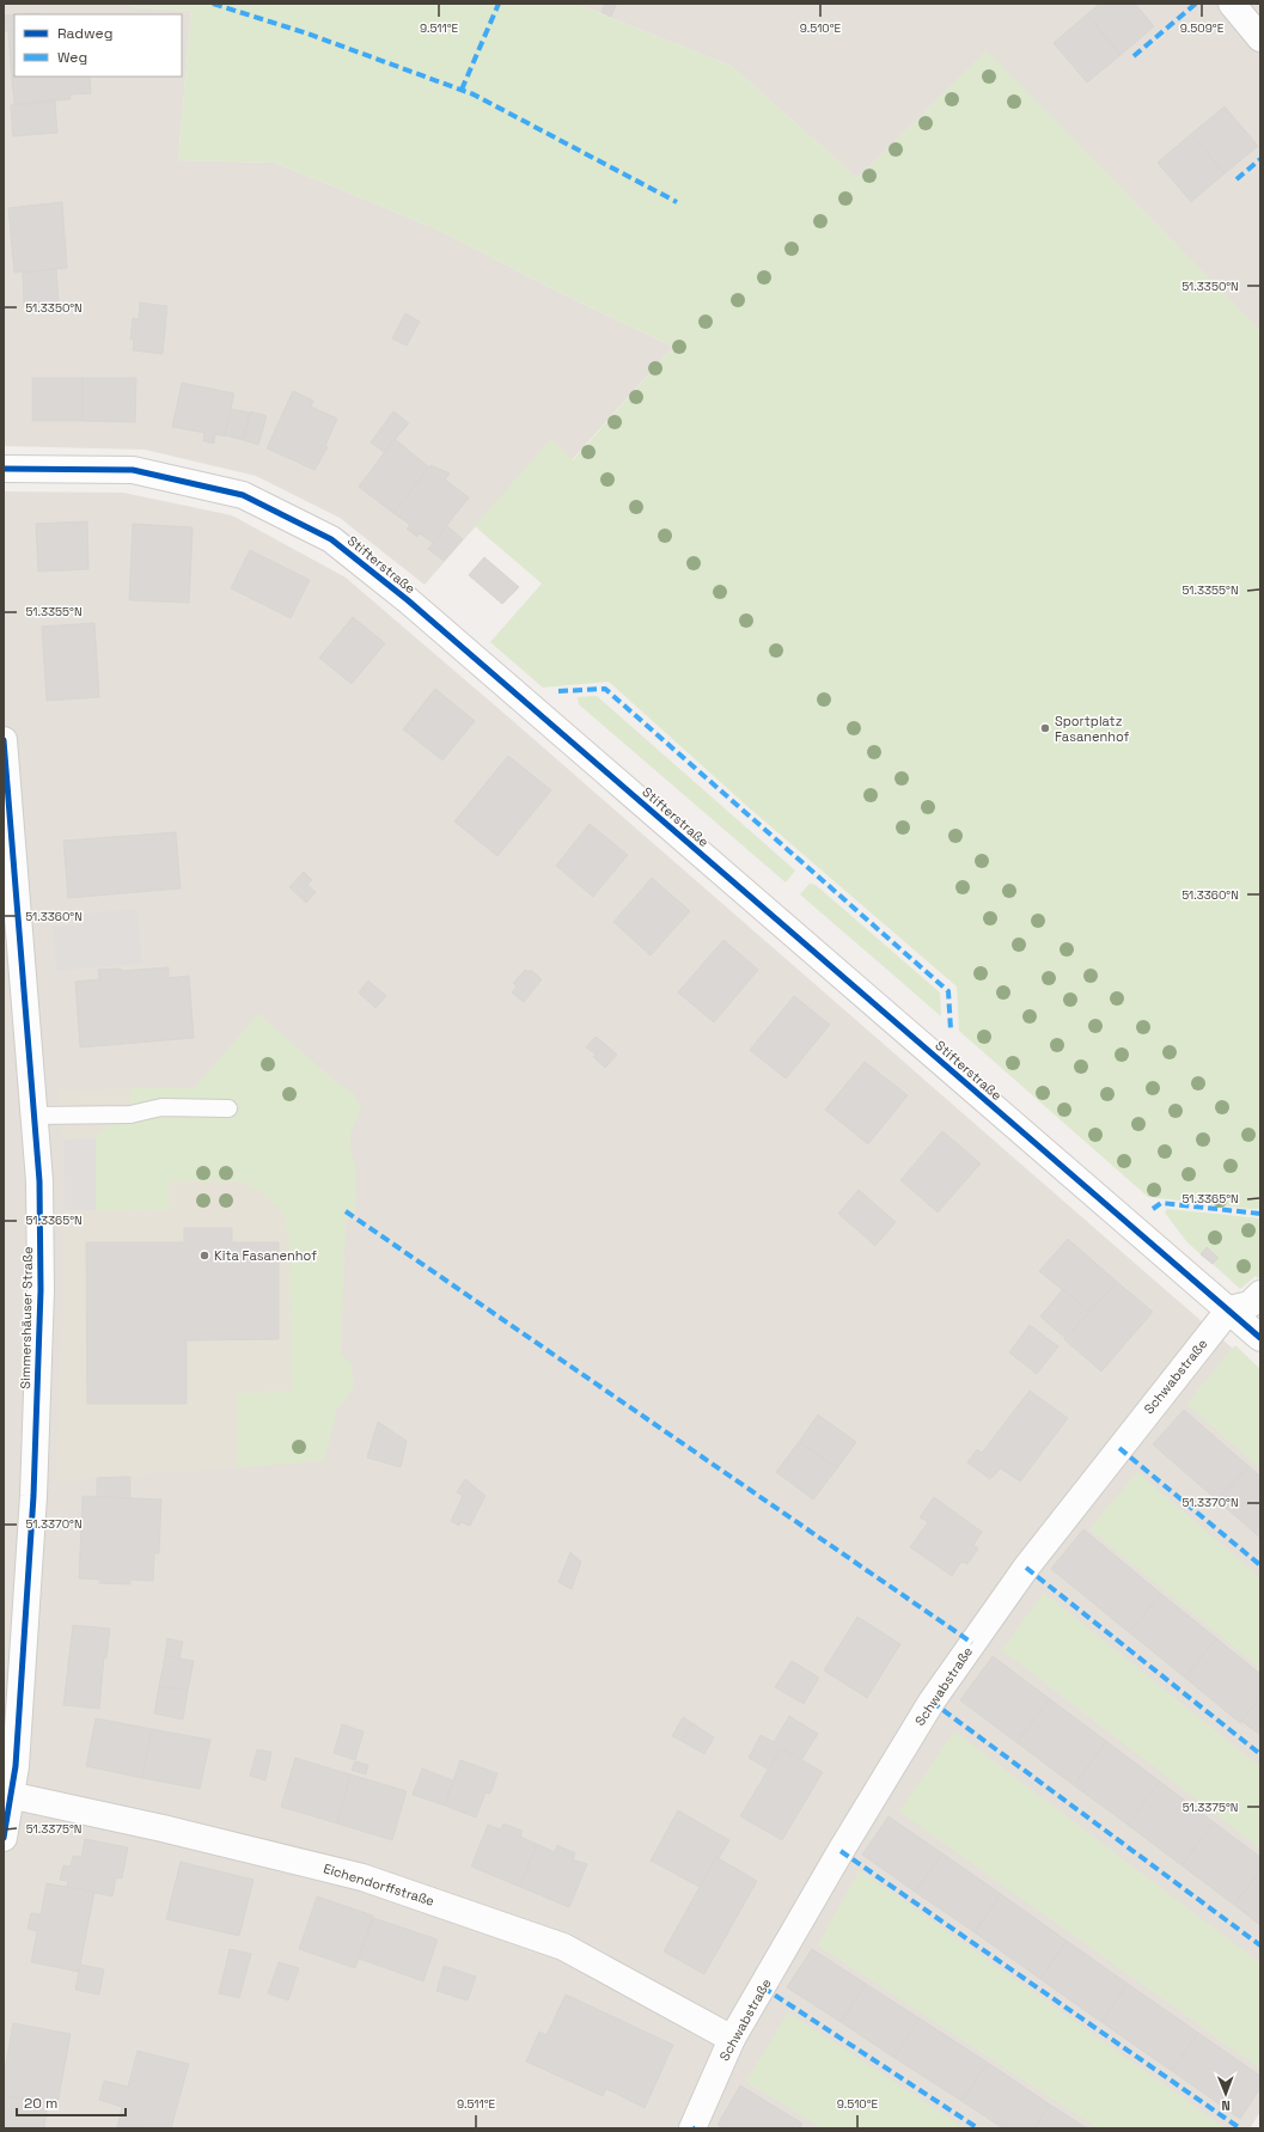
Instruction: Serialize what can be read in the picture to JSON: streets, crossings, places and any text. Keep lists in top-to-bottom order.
{
  "streets": {
    "street": [
      "Stifterstraße",
      "Simmershäuser Straße",
      "Schwabstraße",
      "Eichendorffstraße"
    ]
  },
  "crossings": [
    ["Stifterstraße", "Schwabstraße"],
    ["Simmershäuser Straße", "Eichendorffstraße"],
    ["Schwabstraße", "Eichendorffstraße"]
  ],
  "places": ["Sportplatz Fasanenhof", "Kita Fasanenhof"],
  "legend": ["Radweg", "Weg"],
  "scale_bar": "20 m",
  "north": "bottom",
  "coordinates": [
    "9.511°E",
    "9.510°E",
    "9.509°E",
    "51.3350°N",
    "51.3355°N",
    "51.3360°N",
    "51.3365°N",
    "51.3370°N",
    "51.3375°N"
  ]
}
